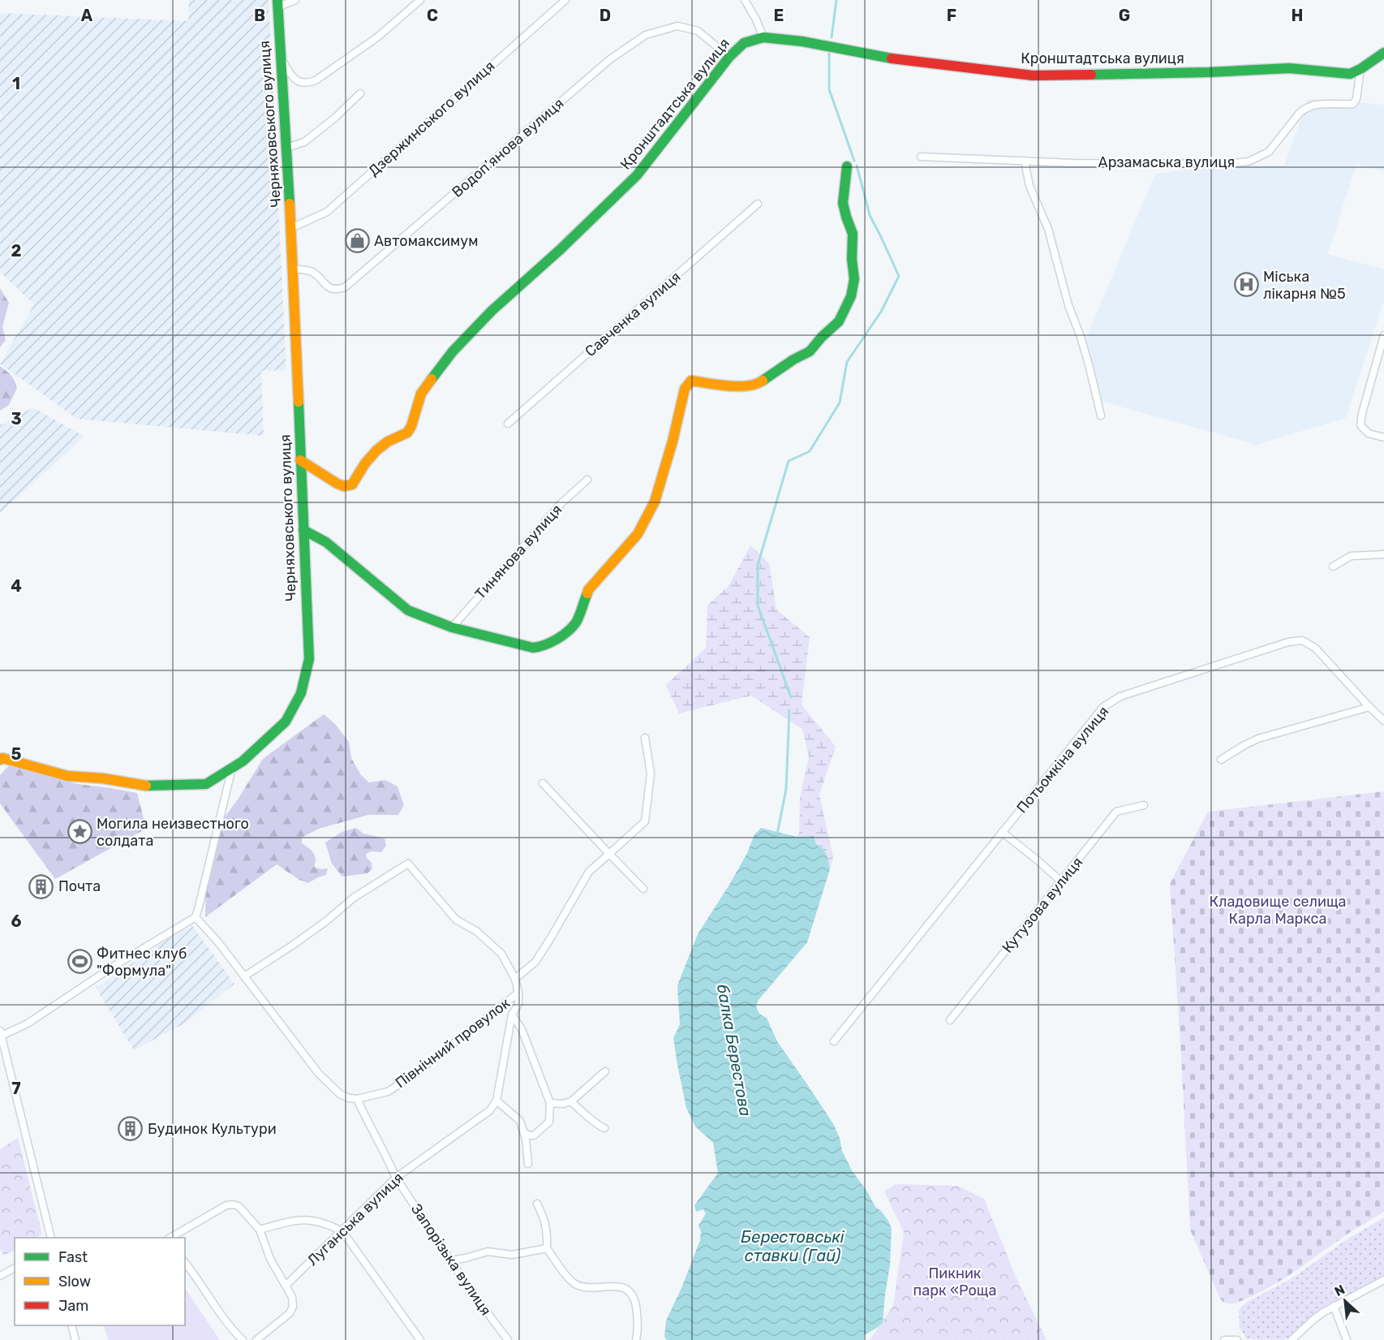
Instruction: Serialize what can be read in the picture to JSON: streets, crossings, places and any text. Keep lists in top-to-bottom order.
{
  "streets": {
    "street": [
      "Кронштадтська вулиця",
      "Дзержинського вулиця",
      "Черняховського вулиця",
      "Водоп’янова вулиця",
      "Арзамаська вулиця",
      "Савченка вулиця",
      "Тинянова вулиця",
      "Потьомкіна вулиця",
      "Кутузова вулиця",
      "Північний провулок",
      "Луганська вулиця",
      "Запорізька вулиця"
    ]
  },
  "crossings": [
    ["Кронштадтська вулиця", "Черняховського вулиця"],
    ["Кронштадтська вулиця", "Водоп’янова вулиця"],
    ["Кронштадтська вулиця", "Арзамаська вулиця"],
    ["Дзержинського вулиця", "Черняховського вулиця"],
    ["Черняховського вулиця", "Водоп’янова вулиця"],
    ["Північний провулок", "Запорізька вулиця"],
    ["Луганська вулиця", "Запорізька вулиця"]
  ],
  "water": ["балка Берестова", "Берестовські ставки (Гай)"],
  "parks": ["Кладовище селища Карла Маркса", "Пикник парк «Роща"],
  "places": {
    "shop": ["Автомаксимум"],
    "hospital": ["Міська лікарня №5"],
    "place": ["Могила неизвестного солдата"],
    "building": ["Почта", "Будинок Культури"],
    "sports": ["Фитнес клуб \"Формула\""]
  },
  "legend": ["Fast", "Slow", "Jam"],
  "north": "top left",
  "grid": {
    "columns": [
      "A",
      "B",
      "C",
      "D",
      "E",
      "F",
      "G",
      "H"
    ],
    "rows": [
      "1",
      "2",
      "3",
      "4",
      "5",
      "6",
      "7"
    ]
  }
}
